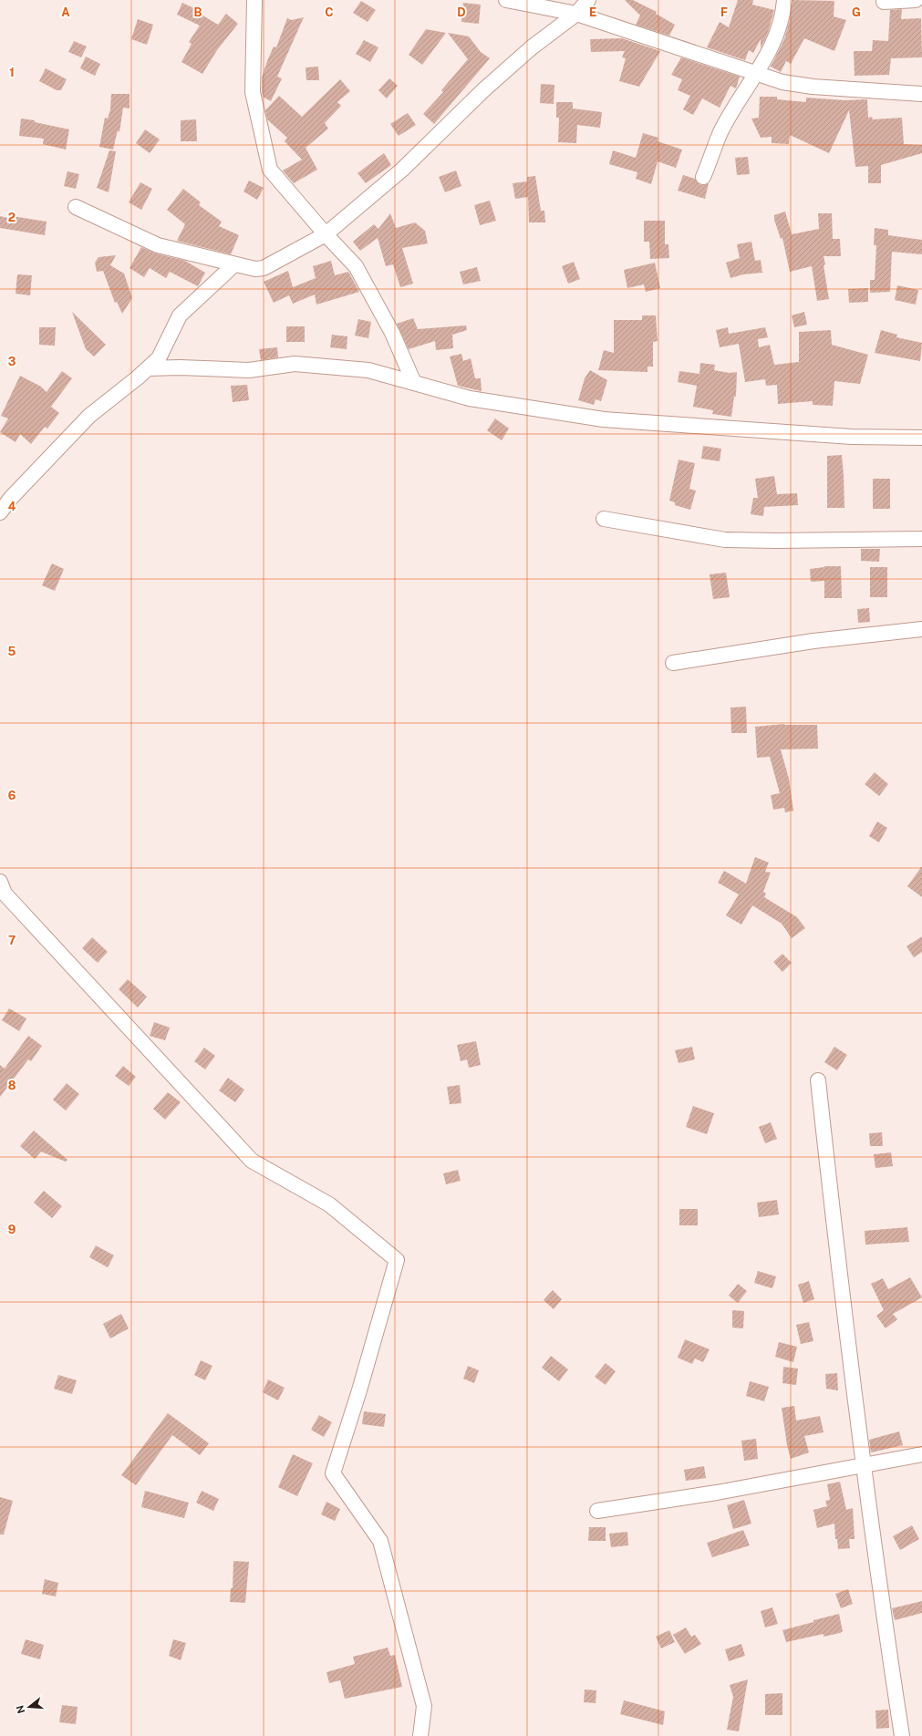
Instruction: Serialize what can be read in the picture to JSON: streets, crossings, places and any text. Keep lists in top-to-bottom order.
{
  "north": "left",
  "grid": {
    "columns": [
      "A",
      "B",
      "C",
      "D",
      "E",
      "F",
      "G"
    ],
    "rows": [
      "1",
      "2",
      "3",
      "4",
      "5",
      "6",
      "7",
      "8",
      "9"
    ]
  }
}
